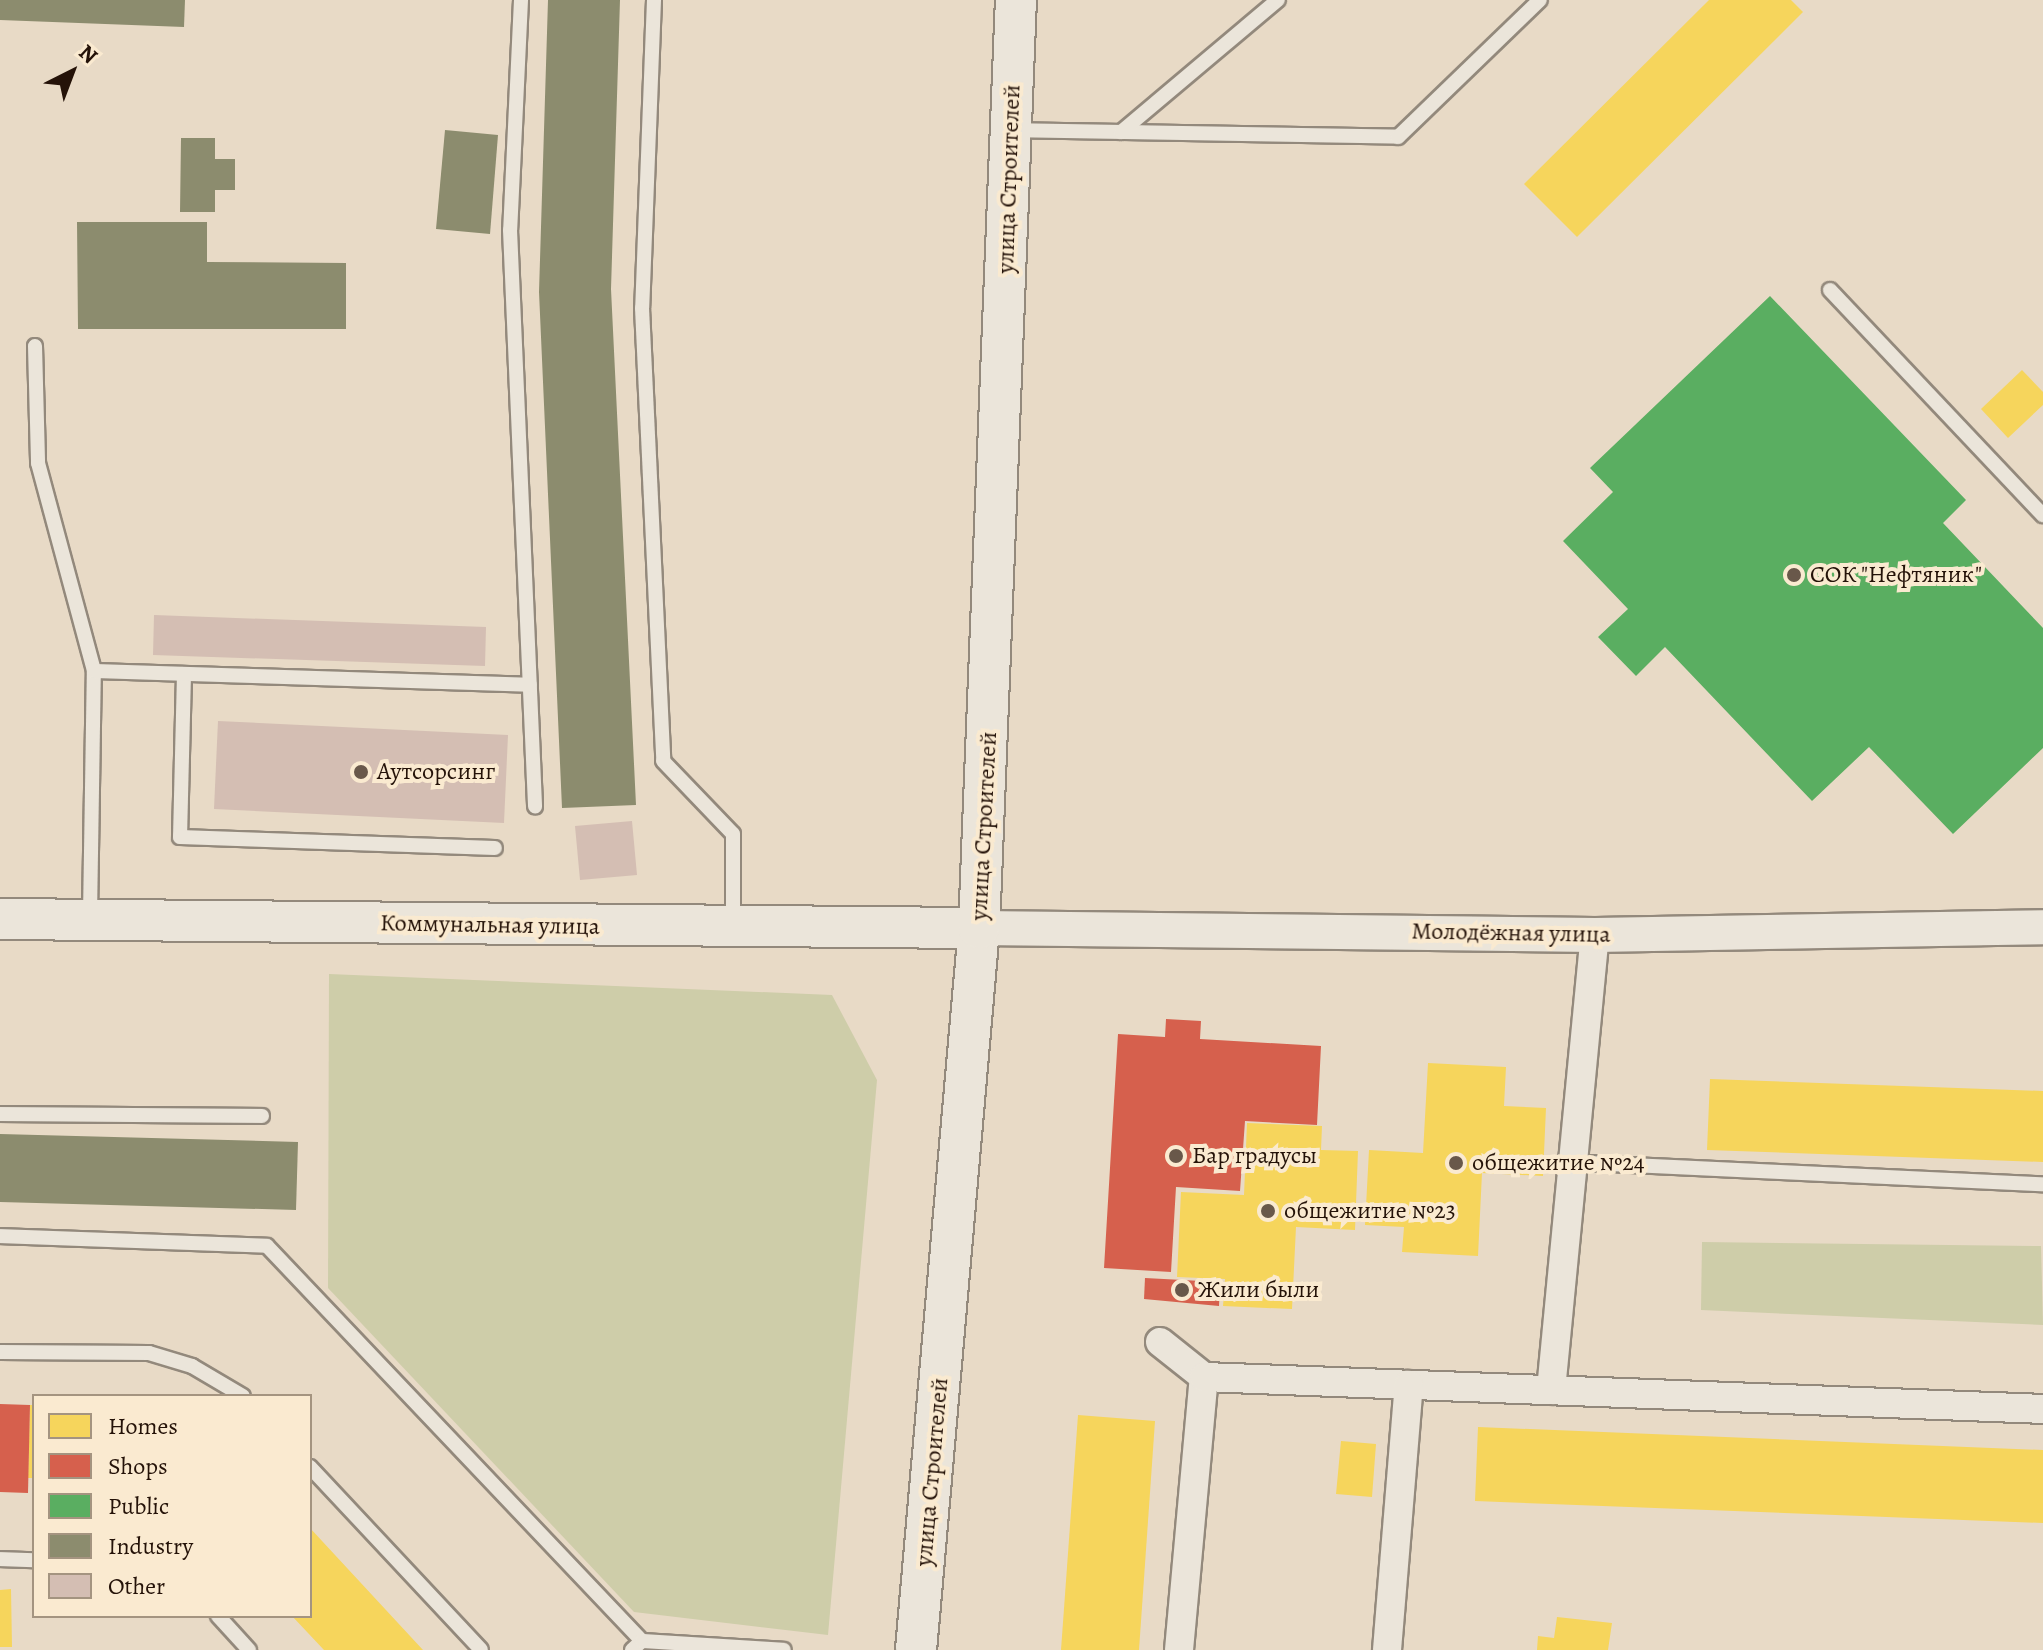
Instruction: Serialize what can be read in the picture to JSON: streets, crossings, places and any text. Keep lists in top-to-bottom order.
{
  "streets": {
    "main road": ["улица Строителей", "Коммунальная улица"],
    "street": ["Молодёжная улица"]
  },
  "crossings": [
    ["улица Строителей", "Коммунальная улица"],
    ["улица Строителей", "Молодёжная улица"],
    ["Коммунальная улица", "Молодёжная улица"]
  ],
  "places": [
    "СОК \"Нефтяник\"",
    "Аутсорсинг",
    "Бар градусы",
    "общежитие №24",
    "общежитие №23",
    "Жили были"
  ],
  "legend": [
    "Homes",
    "Shops",
    "Public",
    "Industry",
    "Other"
  ],
  "north": "top right"
}
